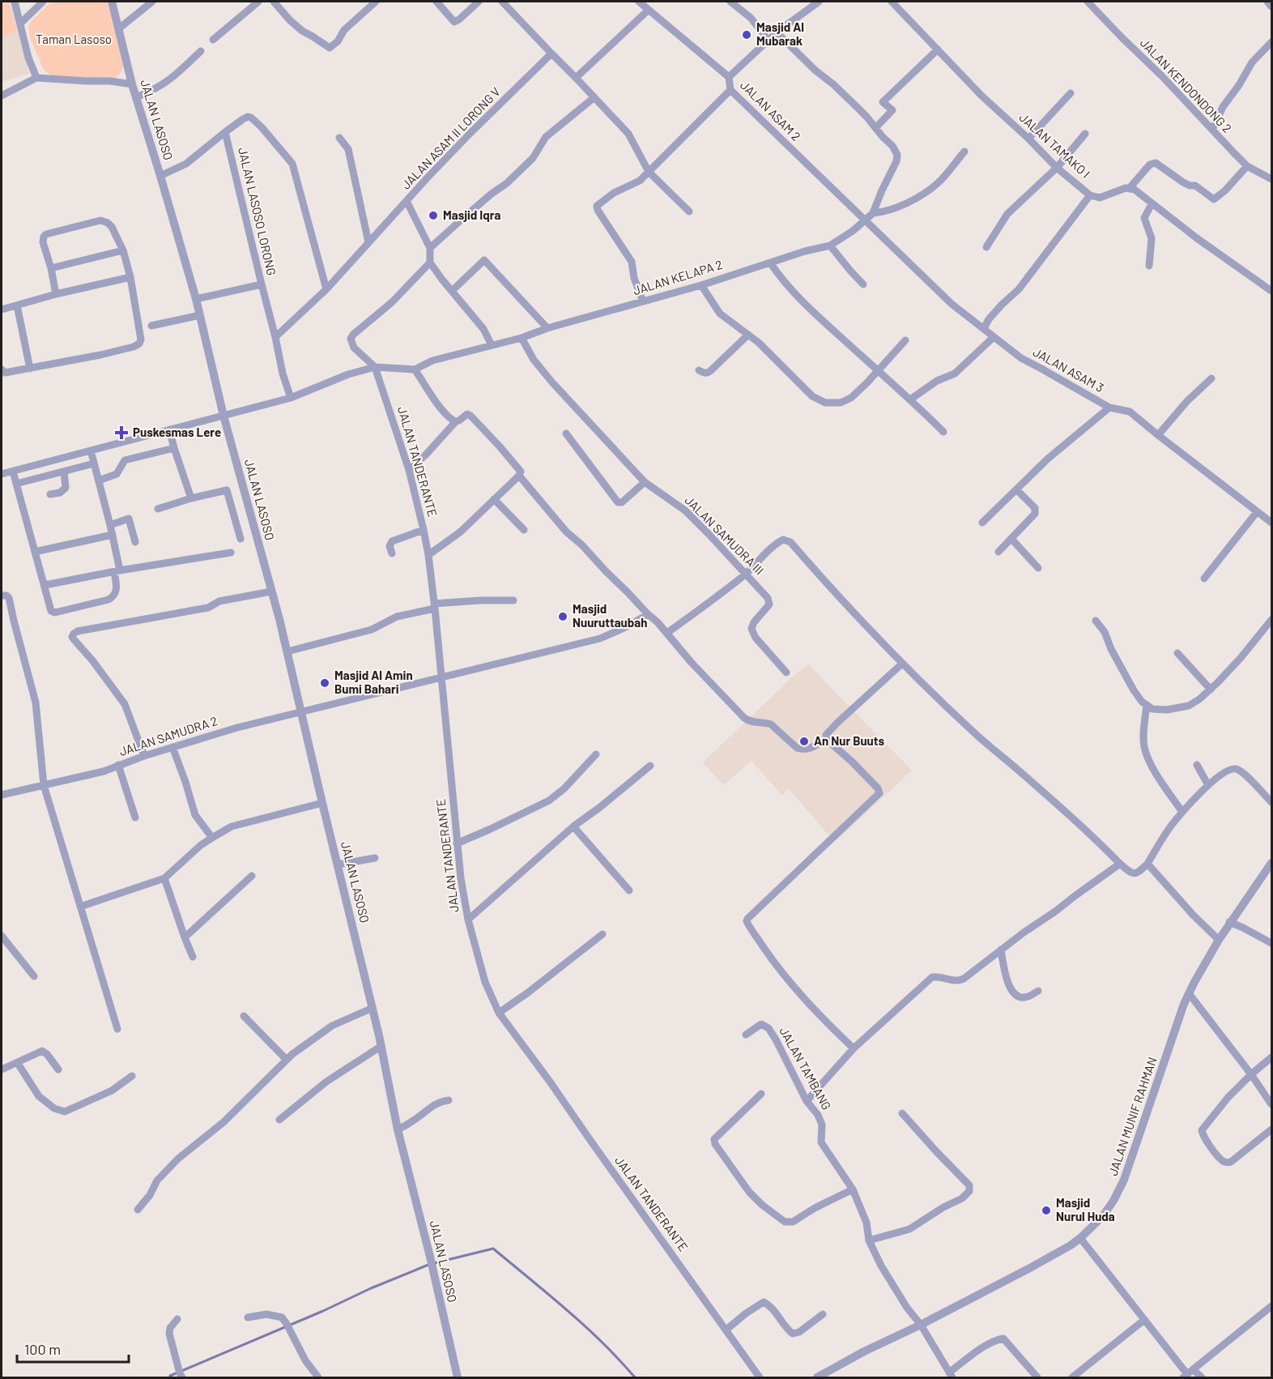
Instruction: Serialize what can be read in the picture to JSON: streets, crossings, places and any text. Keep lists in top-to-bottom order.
{
  "streets": {
    "street": [
      "JALAN KENDONDONG 2",
      "JALAN ASAM 2",
      "JALAN LASOSO",
      "JALAN ASAM II LORONG V",
      "JALAN TAMAKO I",
      "JALAN LASOSO LORONG",
      "JALAN KELAPA 2",
      "JALAN ASAM 3",
      "JALAN TANDERANTE",
      "JALAN SAMUDRA III",
      "JALAN SAMUDRA 2",
      "JALAN TAMBANG",
      "JALAN MUNIF RAHMAN"
    ]
  },
  "crossings": [
    ["JALAN ASAM 2", "JALAN KELAPA 2"],
    ["JALAN ASAM 2", "JALAN ASAM 3"],
    ["JALAN LASOSO", "JALAN KELAPA 2"],
    ["JALAN LASOSO", "JALAN SAMUDRA 2"],
    ["JALAN ASAM II LORONG V", "JALAN LASOSO LORONG"],
    ["JALAN LASOSO LORONG", "JALAN KELAPA 2"],
    ["JALAN KELAPA 2", "JALAN ASAM 3"],
    ["JALAN KELAPA 2", "JALAN TANDERANTE"],
    ["JALAN KELAPA 2", "JALAN SAMUDRA III"],
    ["JALAN TAMBANG", "JALAN MUNIF RAHMAN"]
  ],
  "parks": ["Taman Lasoso"],
  "places": {
    "other": [
      "Masjid Al Mubarak",
      "Masjid Iqra",
      "Masjid Nuuruttaubah",
      "Masjid Al Amin Bumi Bahari",
      "An Nur Buuts",
      "Masjid Nurul Huda"
    ],
    "health": ["Puskesmas Lere"]
  },
  "scale_bar": "100 m"
}
